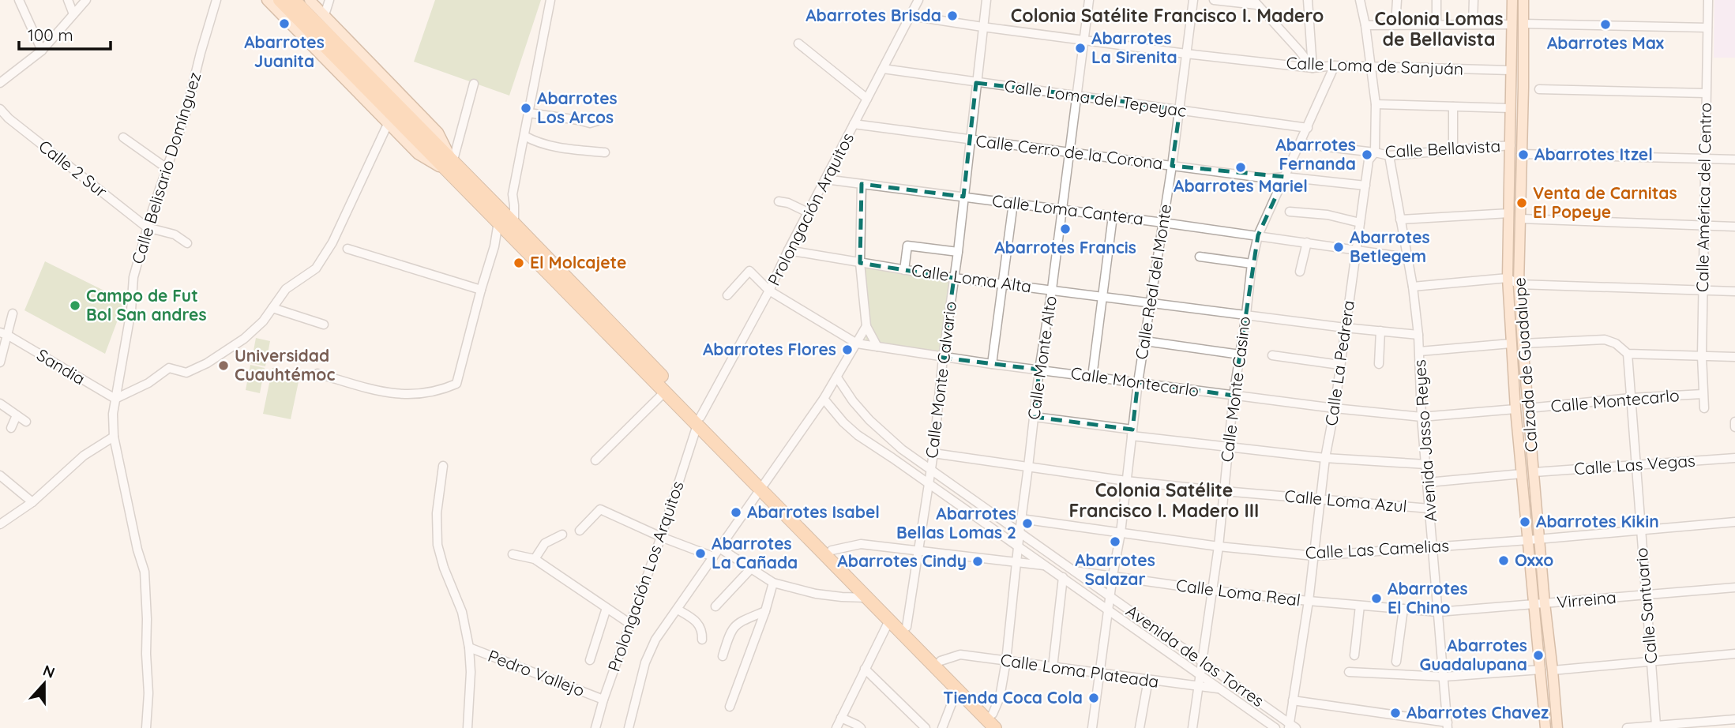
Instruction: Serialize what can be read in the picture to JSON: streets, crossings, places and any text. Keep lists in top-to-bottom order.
{
  "streets": {
    "main road": ["Calzada de Guadalupe"],
    "street": [
      "Calle Loma de Sanjuán",
      "Calle Loma del Tepeyac",
      "Calle Bellavista",
      "Calle Cerro de la Corona",
      "Calle Belisario Domínguez",
      "Calle 2 Sur",
      "Calle América del Centro",
      "Prolongación Arquitos",
      "Calle Loma Cantera",
      "Calle Loma Alta",
      "Calle Real del Monte",
      "Calle Monte Alto",
      "Calle La Pedrera",
      "Sandia",
      "Calle Monte Calvario",
      "Calle Montecarlo",
      "Calle Monte Casino",
      "Avenida Jasso Reyes",
      "Calle Las Vegas",
      "Calle Loma Azul",
      "Calle Las Camelias",
      "Prolongación Los Arquitos",
      "Calle Loma Real",
      "Virreina",
      "Calle Santuario",
      "Avenida de las Torres",
      "Calle Loma Plateada",
      "Pedro Vallejo"
    ]
  },
  "crossings": [
    ["Calle Loma de Sanjuán", "Prolongación Arquitos"],
    ["Calle Loma de Sanjuán", "Calle Real del Monte"],
    ["Calle Loma de Sanjuán", "Calle Monte Alto"],
    ["Calle Loma de Sanjuán", "Calle La Pedrera"],
    ["Calle Loma de Sanjuán", "Calzada de Guadalupe"],
    ["Calle Loma de Sanjuán", "Calle Monte Calvario"],
    ["Calle Loma de Sanjuán", "Calle Monte Casino"],
    ["Calle Loma del Tepeyac", "Prolongación Arquitos"],
    ["Calle Loma del Tepeyac", "Calle Real del Monte"],
    ["Calle Loma del Tepeyac", "Calle Monte Alto"],
    ["Calle Loma del Tepeyac", "Calle Monte Calvario"],
    ["Calle Loma del Tepeyac", "Calle Monte Casino"],
    ["Calle Bellavista", "Calle La Pedrera"],
    ["Calle Bellavista", "Calzada de Guadalupe"],
    ["Calle Bellavista", "Avenida Jasso Reyes"],
    ["Calle Cerro de la Corona", "Prolongación Arquitos"],
    ["Calle Cerro de la Corona", "Calle Real del Monte"],
    ["Calle Cerro de la Corona", "Calle Monte Alto"],
    ["Calle Cerro de la Corona", "Calle La Pedrera"],
    ["Calle Cerro de la Corona", "Calle Monte Calvario"],
    ["Calle Cerro de la Corona", "Calle Monte Casino"],
    ["Calle Belisario Domínguez", "Calle 2 Sur"],
    ["Calle Belisario Domínguez", "Sandia"],
    ["Calle América del Centro", "Calle Montecarlo"],
    ["Prolongación Arquitos", "Calle Loma Cantera"],
    ["Prolongación Arquitos", "Calle Loma Alta"],
    ["Prolongación Arquitos", "Calle Montecarlo"],
    ["Prolongación Arquitos", "Prolongación Los Arquitos"],
    ["Calle Loma Cantera", "Calle Real del Monte"],
    ["Calle Loma Cantera", "Calle Monte Alto"],
    ["Calle Loma Cantera", "Calle La Pedrera"],
    ["Calle Loma Cantera", "Calle Monte Calvario"],
    ["Calle Loma Cantera", "Calle Monte Casino"],
    ["Calle Loma Cantera", "Avenida Jasso Reyes"],
    ["Calle Loma Alta", "Calle Real del Monte"],
    ["Calle Loma Alta", "Calle Monte Alto"],
    ["Calle Loma Alta", "Calle La Pedrera"],
    ["Calle Loma Alta", "Calle Monte Calvario"],
    ["Calle Loma Alta", "Calle Monte Casino"],
    ["Calle Loma Alta", "Avenida Jasso Reyes"],
    ["Calle Real del Monte", "Calle Montecarlo"],
    ["Calle Real del Monte", "Calle Loma Azul"],
    ["Calle Real del Monte", "Calle Las Camelias"],
    ["Calle Real del Monte", "Calle Loma Real"],
    ["Calle Real del Monte", "Avenida de las Torres"],
    ["Calle Real del Monte", "Calle Loma Plateada"],
    ["Calle Monte Alto", "Calle Montecarlo"],
    ["Calle Monte Alto", "Calle Loma Azul"],
    ["Calle Monte Alto", "Calle Las Camelias"],
    ["Calle Monte Alto", "Avenida de las Torres"],
    ["Calle Monte Alto", "Calle Loma Plateada"],
    ["Calle La Pedrera", "Calle Montecarlo"],
    ["Calle La Pedrera", "Calle Loma Azul"],
    ["Calle La Pedrera", "Calle Las Camelias"],
    ["Calle La Pedrera", "Calle Loma Real"],
    ["Calle La Pedrera", "Avenida de las Torres"],
    ["Calzada de Guadalupe", "Calle Montecarlo"],
    ["Calzada de Guadalupe", "Calle Las Vegas"],
    ["Calzada de Guadalupe", "Calle Las Camelias"],
    ["Calzada de Guadalupe", "Virreina"],
    ["Calle Monte Calvario", "Calle Montecarlo"],
    ["Calle Monte Calvario", "Calle Loma Azul"],
    ["Calle Monte Calvario", "Avenida de las Torres"],
    ["Calle Montecarlo", "Calle Monte Casino"],
    ["Calle Montecarlo", "Avenida Jasso Reyes"],
    ["Calle Montecarlo", "Calle Santuario"],
    ["Calle Monte Casino", "Calle Loma Azul"],
    ["Calle Monte Casino", "Calle Las Camelias"],
    ["Calle Monte Casino", "Calle Loma Real"],
    ["Calle Monte Casino", "Avenida de las Torres"],
    ["Calle Monte Casino", "Calle Loma Plateada"],
    ["Avenida Jasso Reyes", "Calle Loma Azul"],
    ["Avenida Jasso Reyes", "Calle Las Camelias"],
    ["Avenida Jasso Reyes", "Calle Loma Real"],
    ["Avenida Jasso Reyes", "Virreina"],
    ["Calle Las Vegas", "Calle Santuario"],
    ["Calle Las Camelias", "Calle Santuario"],
    ["Prolongación Los Arquitos", "Pedro Vallejo"],
    ["Calle Loma Real", "Virreina"],
    ["Calle Loma Real", "Avenida de las Torres"],
    ["Virreina", "Calle Santuario"],
    ["Avenida de las Torres", "Calle Loma Plateada"]
  ],
  "districts": ["Colonia Satélite Francisco I. Madero", "Colonia Lomas de Bellavista", "Colonia Satélite Francisco I. Madero III"],
  "places": [
    "Abarrotes Brisda",
    "Abarrotes Juanita",
    "Abarrotes Max",
    "Abarrotes La Sirenita",
    "Abarrotes Los Arcos",
    "Abarrotes Fernanda",
    "Abarrotes Itzel",
    "Abarrotes Mariel",
    "Venta de Carnitas El Popeye",
    "Abarrotes Francis",
    "Abarrotes Betlegem",
    "El Molcajete",
    "Campo de Fut Bol San andres",
    "Abarrotes Flores",
    "Universidad Cuauhtémoc",
    "Abarrotes Isabel",
    "Abarrotes Kikin",
    "Abarrotes Bellas Lomas 2",
    "Abarrotes Salazar",
    "Abarrotes La Cañada",
    "Oxxo",
    "Abarrotes Cindy",
    "Abarrotes El Chino",
    "Abarrotes Guadalupana",
    "Tienda Coca Cola",
    "Abarrotes Chavez"
  ],
  "scale_bar": "100 m",
  "north": "top"
}
